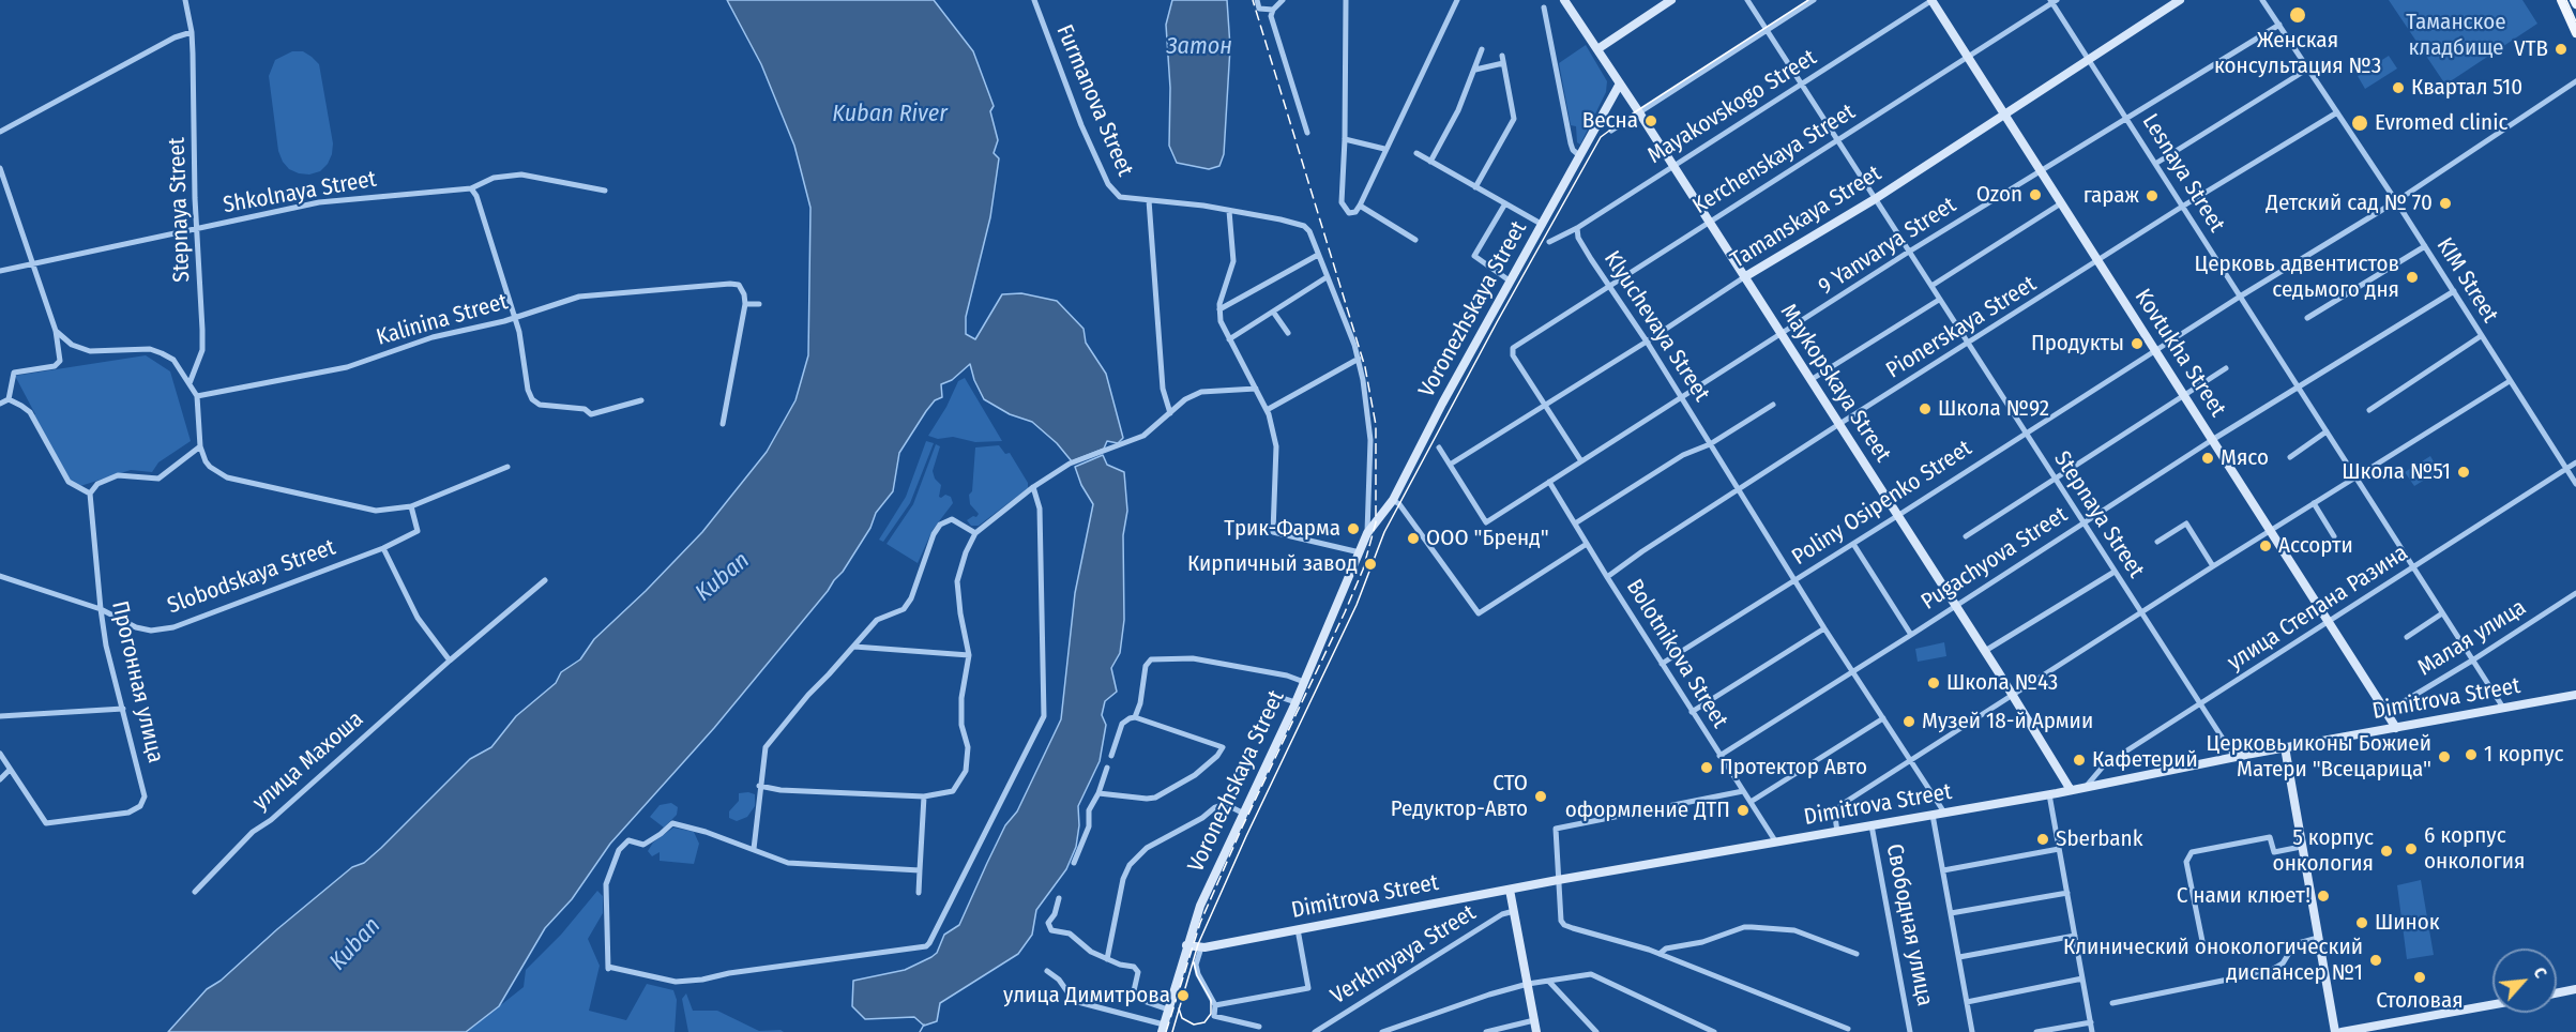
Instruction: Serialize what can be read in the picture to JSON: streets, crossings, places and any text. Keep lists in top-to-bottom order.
{
  "streets": {
    "street": [
      "Furmanova Street",
      "Mayakovskogo Street",
      "Kerchenskaya Street",
      "Lesnaya Street",
      "Shkolnaya Street",
      "Stepnaya Street",
      "Tamanskaya Street",
      "9 Yanvarya Street",
      "KIM Street",
      "Voronezhskaya Street",
      "Kalinina Street",
      "Klyuchevaya Street",
      "Pionerskaya Street",
      "Kovtukha Street",
      "Maykopskaya Street",
      "Poliny Osipenko Street",
      "Pugachyova Street",
      "Slobodskaya Street",
      "улица Степана Разина",
      "Малая улица",
      "Bolotnikova Street",
      "Прогонная улица",
      "Dimitrova Street",
      "улица Махоша",
      "Свободная улица",
      "Verkhnyaya Street"
    ]
  },
  "crossings": [
    ["Mayakovskogo Street", "Stepnaya Street"],
    ["Mayakovskogo Street", "Klyuchevaya Street"],
    ["Mayakovskogo Street", "Kovtukha Street"],
    ["Mayakovskogo Street", "Maykopskaya Street"],
    ["Kerchenskaya Street", "Lesnaya Street"],
    ["Kerchenskaya Street", "Stepnaya Street"],
    ["Kerchenskaya Street", "Tamanskaya Street"],
    ["Kerchenskaya Street", "Klyuchevaya Street"],
    ["Kerchenskaya Street", "Kovtukha Street"],
    ["Kerchenskaya Street", "Maykopskaya Street"],
    ["Lesnaya Street", "Tamanskaya Street"],
    ["Lesnaya Street", "9 Yanvarya Street"],
    ["Lesnaya Street", "Pionerskaya Street"],
    ["Lesnaya Street", "Poliny Osipenko Street"],
    ["Lesnaya Street", "Pugachyova Street"],
    ["Lesnaya Street", "улица Степана Разина"],
    ["Lesnaya Street", "Малая улица"],
    ["Lesnaya Street", "Dimitrova Street"],
    ["Shkolnaya Street", "Stepnaya Street"],
    ["Stepnaya Street", "Tamanskaya Street"],
    ["Stepnaya Street", "9 Yanvarya Street"],
    ["Stepnaya Street", "Pionerskaya Street"],
    ["Stepnaya Street", "Poliny Osipenko Street"],
    ["Stepnaya Street", "Pugachyova Street"],
    ["Stepnaya Street", "улица Степана Разина"],
    ["Stepnaya Street", "Dimitrova Street"],
    ["Tamanskaya Street", "9 Yanvarya Street"],
    ["Tamanskaya Street", "Klyuchevaya Street"],
    ["Tamanskaya Street", "Kovtukha Street"],
    ["Tamanskaya Street", "Maykopskaya Street"],
    ["9 Yanvarya Street", "KIM Street"],
    ["9 Yanvarya Street", "Klyuchevaya Street"],
    ["9 Yanvarya Street", "Kovtukha Street"],
    ["9 Yanvarya Street", "Maykopskaya Street"],
    ["9 Yanvarya Street", "Bolotnikova Street"],
    ["KIM Street", "Pionerskaya Street"],
    ["KIM Street", "Poliny Osipenko Street"],
    ["KIM Street", "Pugachyova Street"],
    ["KIM Street", "улица Степана Разина"],
    ["Voronezhskaya Street", "Maykopskaya Street"],
    ["Voronezhskaya Street", "Dimitrova Street"],
    ["Klyuchevaya Street", "Pionerskaya Street"],
    ["Klyuchevaya Street", "Poliny Osipenko Street"],
    ["Klyuchevaya Street", "Pugachyova Street"],
    ["Klyuchevaya Street", "Dimitrova Street"],
    ["Pionerskaya Street", "Kovtukha Street"],
    ["Pionerskaya Street", "Maykopskaya Street"],
    ["Pionerskaya Street", "Bolotnikova Street"],
    ["Kovtukha Street", "Poliny Osipenko Street"],
    ["Kovtukha Street", "Pugachyova Street"],
    ["Kovtukha Street", "улица Степана Разина"],
    ["Kovtukha Street", "Малая улица"],
    ["Kovtukha Street", "Dimitrova Street"],
    ["Maykopskaya Street", "Poliny Osipenko Street"],
    ["Maykopskaya Street", "Pugachyova Street"],
    ["Maykopskaya Street", "Dimitrova Street"],
    ["Poliny Osipenko Street", "Bolotnikova Street"],
    ["Pugachyova Street", "Bolotnikova Street"],
    ["Slobodskaya Street", "Прогонная улица"],
    ["улица Степана Разина", "Dimitrova Street"],
    ["Bolotnikova Street", "Dimitrova Street"],
    ["Dimitrova Street", "Свободная улица"]
  ],
  "water": ["Затон", "Kuban River", "Kuban"],
  "parks": ["Таманское кладбище"],
  "places": [
    "Женская консультация №3",
    "VTB",
    "Квартал 510",
    "Весна",
    "Evromed clinic",
    "Ozon",
    "гараж",
    "Детский сад № 70",
    "Церковь адвентистов седьмого дня",
    "Продукты",
    "Школа №92",
    "Мясо",
    "Школа №51",
    "Трик-Фарма",
    "ООО \"Бренд\"",
    "Ассорти",
    "Кирпичный завод",
    "Школа №43",
    "Музей 18-й Армии",
    "1 корпус",
    "Церковь иконы Божией Матери \"Всецарица\"",
    "Кафетерий",
    "Протектор Авто",
    "СТО Редуктор-Авто",
    "оформление ДТП",
    "Sberbank",
    "6 корпус онкология",
    "5 корпус онкология",
    "С нами клюет!",
    "Шинок",
    "Клинический онокологический диспансер №1",
    "Столовая",
    "улица Димитрова"
  ],
  "north": "top right"
}
